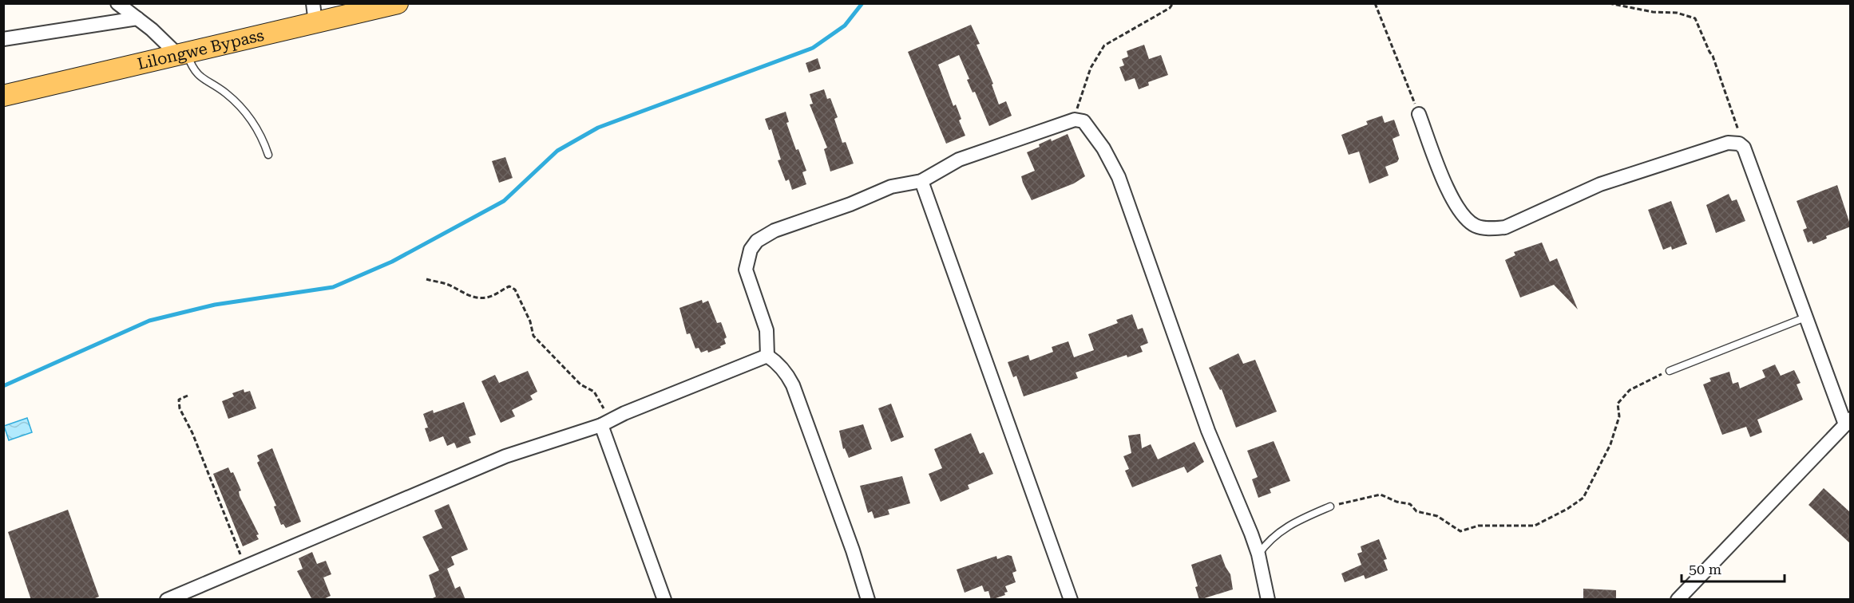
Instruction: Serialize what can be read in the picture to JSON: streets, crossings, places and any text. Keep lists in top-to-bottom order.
{
  "streets": {
    "main road": ["Lilongwe Bypass"]
  },
  "scale_bar": "50 m"
}
